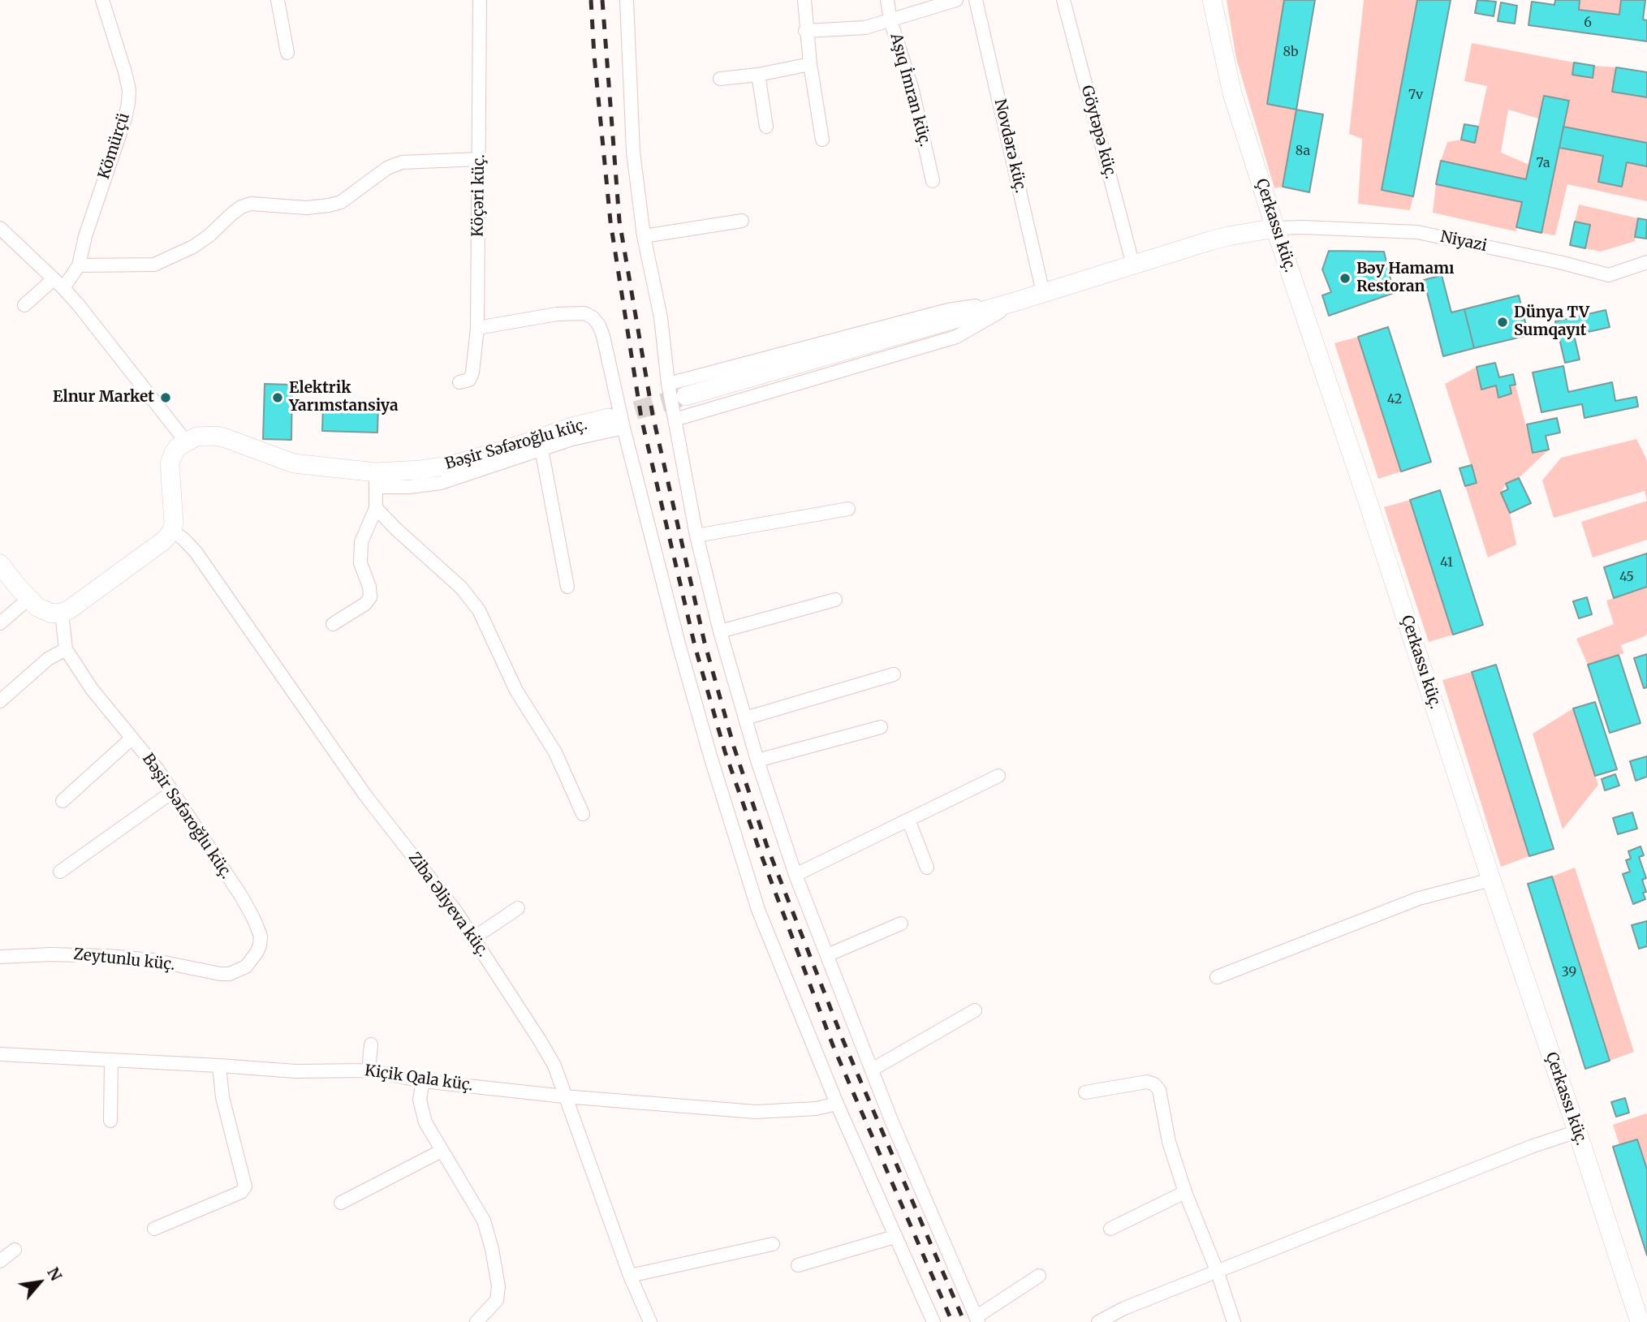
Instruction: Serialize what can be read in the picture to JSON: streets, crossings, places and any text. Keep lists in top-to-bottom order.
{
  "streets": {
    "street": [
      "Aşıq İmran küç.",
      "Göytəpə küç.",
      "Kömürçü",
      "Novdərə küç.",
      "Köçəri küç.",
      "Çerkassı küç.",
      "Niyazi",
      "Bəşir Səfəroğlu küç.",
      "Ziba Əliyeva küç.",
      "Zeytunlu küç.",
      "Kiçik Qala küç."
    ]
  },
  "crossings": [
    ["Çerkassı küç.", "Niyazi"],
    ["Bəşir Səfəroğlu küç.", "Zeytunlu küç."],
    ["Ziba Əliyeva küç.", "Kiçik Qala küç."]
  ],
  "places": [
    "Bәy Hamamı Restoran",
    "Dünya TV Sumqayıt",
    "Elnur Market",
    "Elektrik Yarımstansiya"
  ],
  "house_numbers": [
    "6",
    "8b",
    "7v",
    "8a",
    "7a",
    "42",
    "41",
    "45",
    "39"
  ],
  "north": "top right"
}
